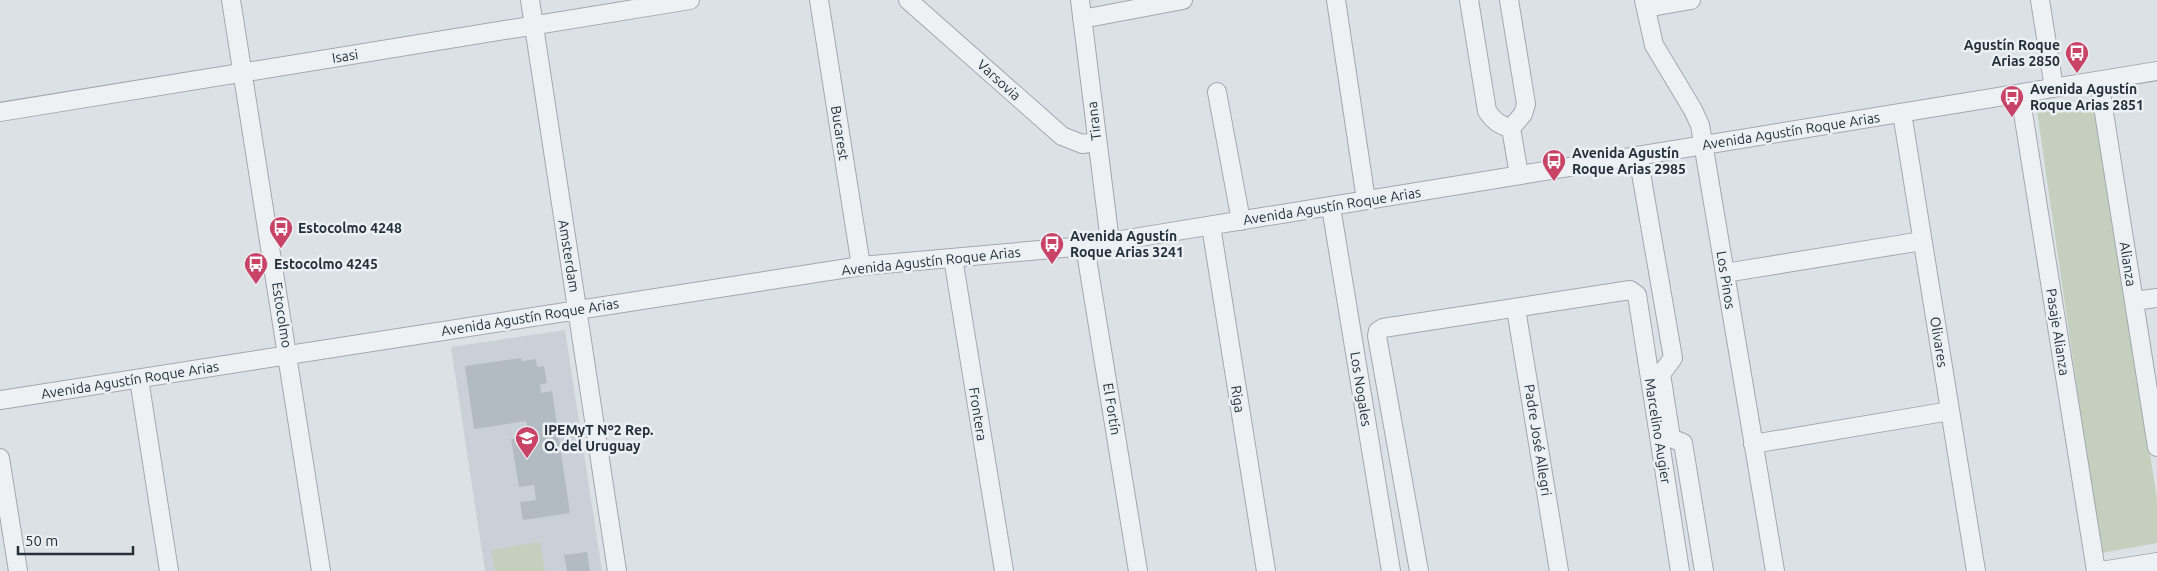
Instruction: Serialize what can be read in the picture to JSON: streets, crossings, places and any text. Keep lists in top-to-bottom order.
{
  "streets": {
    "street": [
      "Isasi",
      "Varsovia",
      "Tirana",
      "Avenida Agustín Roque Arias",
      "Bucarest",
      "Amsterdam",
      "Alianza",
      "Los Pinos",
      "Estocolmo",
      "Pasaje Alianza",
      "Olivares",
      "Los Nogales",
      "Riga",
      "El Fortín",
      "Frontera",
      "Marcelino Augier",
      "Padre José Allegri"
    ]
  },
  "crossings": [
    ["Isasi", "Amsterdam"],
    ["Isasi", "Estocolmo"],
    ["Varsovia", "Tirana"],
    ["Tirana", "Avenida Agustín Roque Arias"],
    ["Avenida Agustín Roque Arias", "Bucarest"],
    ["Avenida Agustín Roque Arias", "Amsterdam"],
    ["Avenida Agustín Roque Arias", "Alianza"],
    ["Avenida Agustín Roque Arias", "Los Pinos"],
    ["Avenida Agustín Roque Arias", "Estocolmo"],
    ["Avenida Agustín Roque Arias", "Pasaje Alianza"],
    ["Avenida Agustín Roque Arias", "Olivares"],
    ["Avenida Agustín Roque Arias", "Los Nogales"],
    ["Avenida Agustín Roque Arias", "Riga"],
    ["Avenida Agustín Roque Arias", "El Fortín"],
    ["Avenida Agustín Roque Arias", "Frontera"],
    ["Marcelino Augier", "Padre José Allegri"]
  ],
  "places": {
    "bus stop": [
      "Agustín Roque Arias 2850",
      "Avenida Agustín Roque Arias 2851",
      "Avenida Agustín Roque Arias 2985",
      "Estocolmo 4248",
      "Avenida Agustín Roque Arias 3241",
      "Estocolmo 4245"
    ],
    "school or university": ["IPEMyT Nº2 Rep. O. del Uruguay"]
  },
  "scale_bar": "50 m"
}
